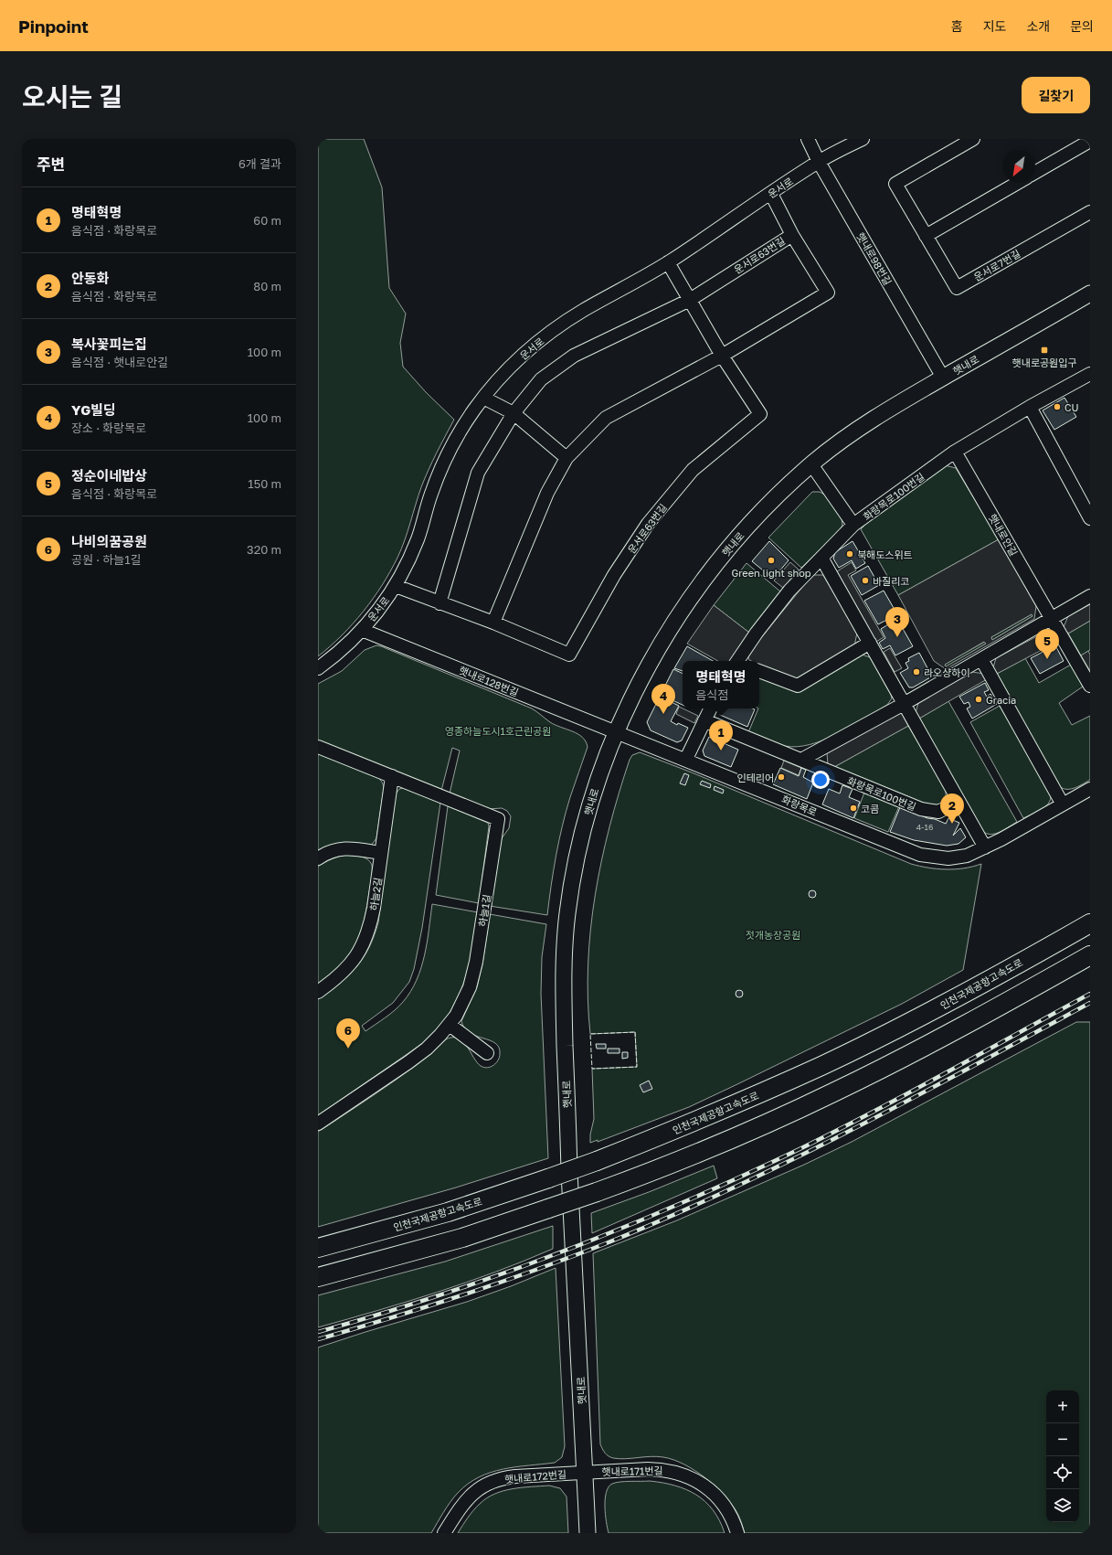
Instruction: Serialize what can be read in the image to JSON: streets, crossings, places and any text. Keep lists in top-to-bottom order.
{
  "streets": {
    "highway": ["인천국제공항고속도로"],
    "main road": ["햇내로"],
    "street": [
      "운서로",
      "운서로63번길",
      "햇내로98번길",
      "운서로7번길",
      "화랑목로100번길",
      "햇내로안길",
      "햇내로128번길",
      "화랑목로",
      "하늘2길",
      "하늘1길",
      "햇내로171번길",
      "햇내로172번길"
    ]
  },
  "crossings": [
    ["운서로", "운서로63번길"],
    ["운서로", "햇내로98번길"],
    ["운서로", "햇내로128번길"],
    ["햇내로98번길", "햇내로"],
    ["햇내로", "햇내로128번길"],
    ["햇내로", "화랑목로"],
    ["햇내로", "햇내로171번길"],
    ["햇내로", "햇내로172번길"],
    ["화랑목로100번길", "햇내로안길"],
    ["햇내로128번길", "화랑목로"],
    ["하늘2길", "하늘1길"],
    ["햇내로171번길", "햇내로172번길"]
  ],
  "parks": ["영종하늘도시1호근린공원", "젓개농장공원"],
  "places": {
    "transit": ["햇내로공원입구"],
    "other": [
      "CU",
      "북해도스위트",
      "Green light shop",
      "바질리코",
      "라오샹하이",
      "Gracia",
      "인테리어",
      "코콤"
    ]
  },
  "house_numbers": ["4-16"],
  "north": "bottom left",
  "page": {
    "header": "Pinpoint",
    "nav": [
      "홈",
      "지도",
      "소개",
      "문의"
    ],
    "title": "오시는 길",
    "buttons": "길찾기",
    "heading": ["주변", "6개 결과"],
    "list": [
      {
        "mark": "1",
        "name": "명태혁명",
        "note": "음식점 · 화랑목로",
        "value": "60 m"
      },
      {
        "mark": "2",
        "name": "안동화",
        "note": "음식점 · 화랑목로",
        "value": "80 m"
      },
      {
        "mark": "3",
        "name": "복사꽃피는집",
        "note": "음식점 · 햇내로안길",
        "value": "100 m"
      },
      {
        "mark": "4",
        "name": "YG빌딩",
        "note": "장소 · 화랑목로",
        "value": "100 m"
      },
      {
        "mark": "5",
        "name": "정순이네밥상",
        "note": "음식점 · 화랑목로",
        "value": "150 m"
      },
      {
        "mark": "6",
        "name": "나비의꿈공원",
        "note": "공원 · 하늘1길",
        "value": "320 m"
      }
    ],
    "pins": [
      "3",
      "5",
      "4",
      "1",
      "2",
      "6"
    ],
    "popup": ["명태혁명", "음식점"],
    "map_buttons": ["+", "−"]
  }
}
